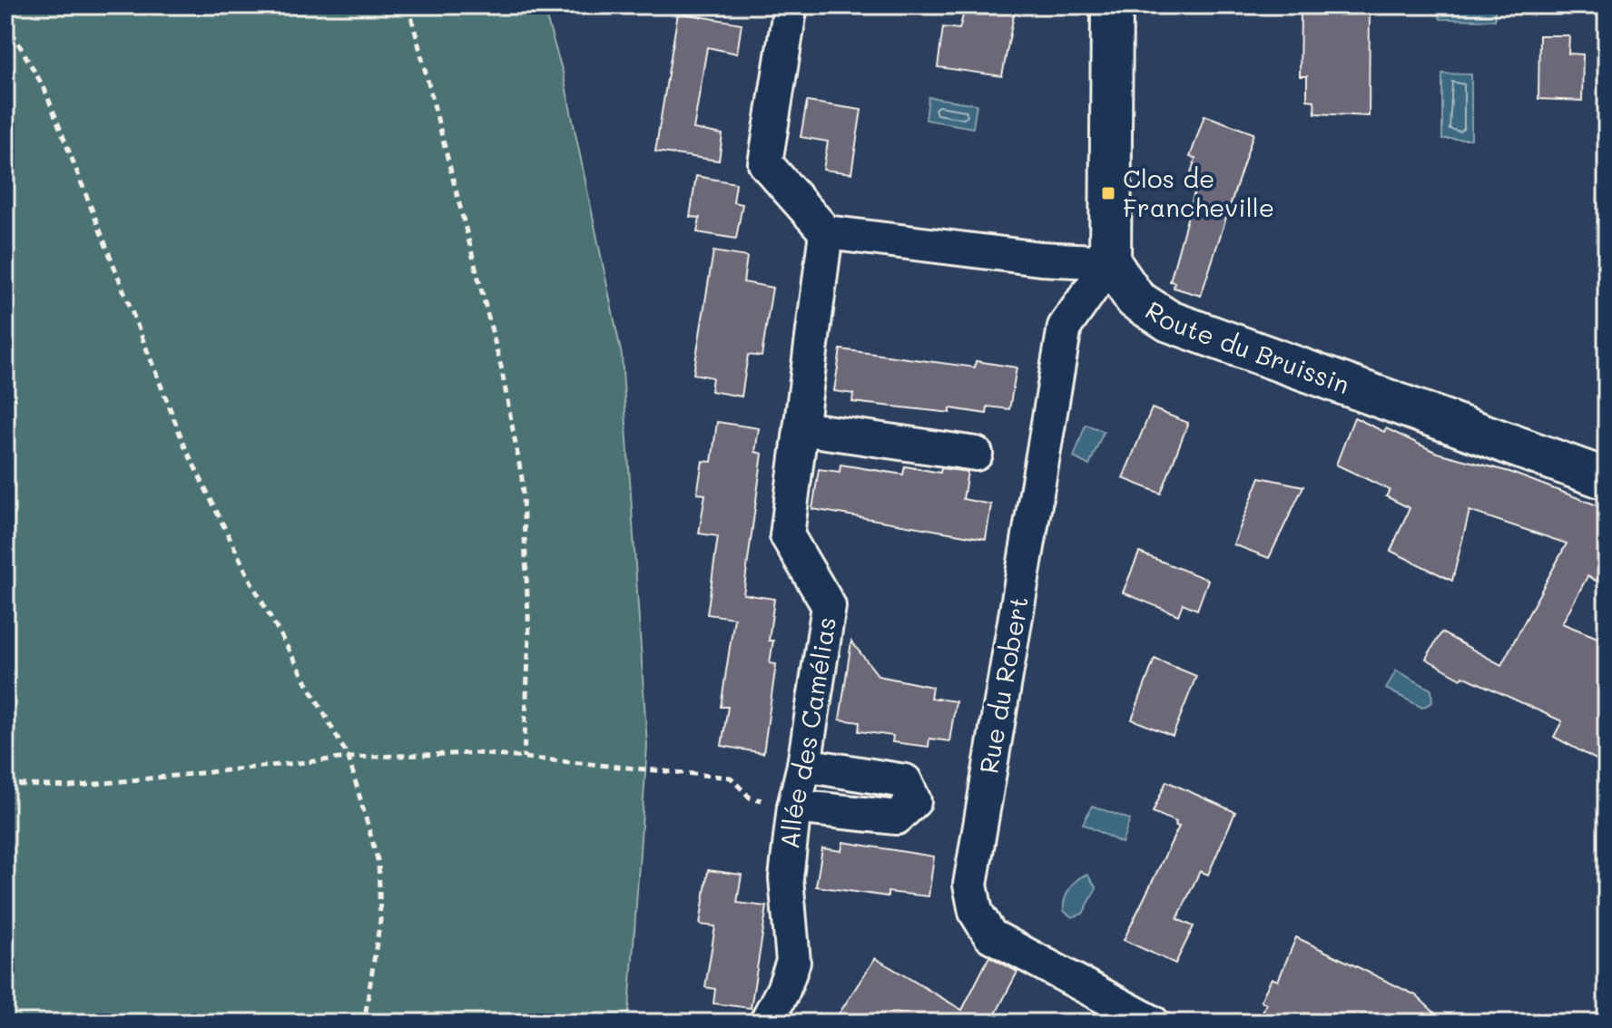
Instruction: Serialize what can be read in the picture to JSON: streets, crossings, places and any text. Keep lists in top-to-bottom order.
{
  "streets": {
    "street": ["Route du Bruissin", "Rue du Robert", "Allée des Camélias"]
  },
  "crossings": [
    ["Route du Bruissin", "Rue du Robert"]
  ],
  "places": {
    "transit": ["Clos de Francheville"]
  }
}
